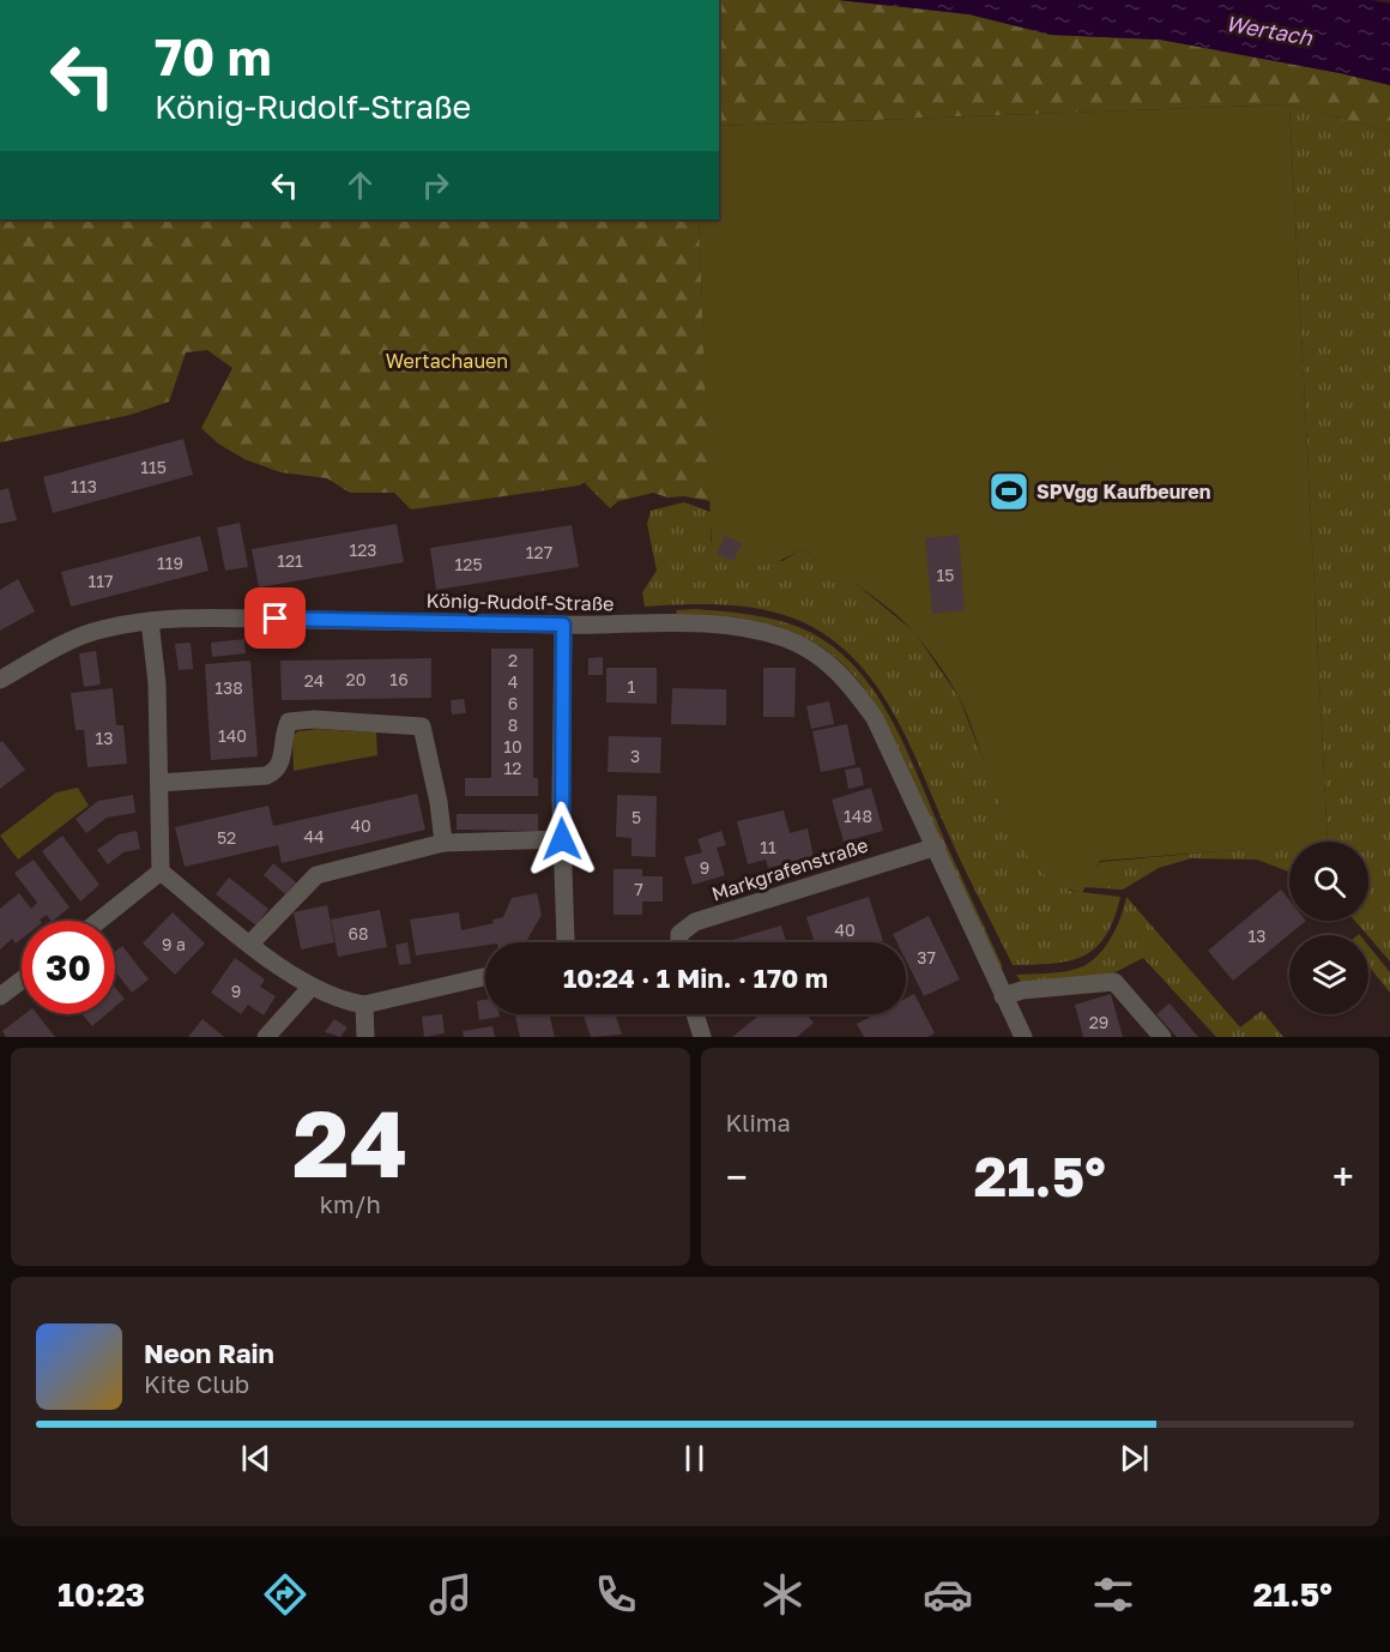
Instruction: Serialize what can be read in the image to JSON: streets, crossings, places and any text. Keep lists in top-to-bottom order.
{
  "streets": {
    "street": ["König-Rudolf-Straße", "Markgrafenstraße"]
  },
  "crossings": [
    ["König-Rudolf-Straße", "Markgrafenstraße"]
  ],
  "water": ["Wertach"],
  "parks": ["Wertachauen"],
  "places": {
    "sports": ["SPVgg Kaufbeuren"]
  },
  "house_numbers": [
    "115",
    "113",
    "123",
    "127",
    "121",
    "119",
    "125",
    "15",
    "117",
    "2",
    "20",
    "16",
    "24",
    "4",
    "1",
    "138",
    "6",
    "8",
    "140",
    "13",
    "10",
    "3",
    "12",
    "148",
    "5",
    "40",
    "44",
    "52",
    "11",
    "9",
    "7",
    "40",
    "68",
    "13",
    "9 a",
    "37",
    "9",
    "29"
  ],
  "page": {
    "turn": ["70 m", "König-Rudolf-Straße"],
    "limit": "30",
    "trip": "10:24 · 1 Min. · 170 m",
    "tile": [
      ["24", "km/h"],
      "Klima"
    ],
    "heat": ["−", "21.5°", "+"],
    "song": ["Neon Rain", "Kite Club"],
    "tabs": ["10:23", "21.5°"]
  }
}
